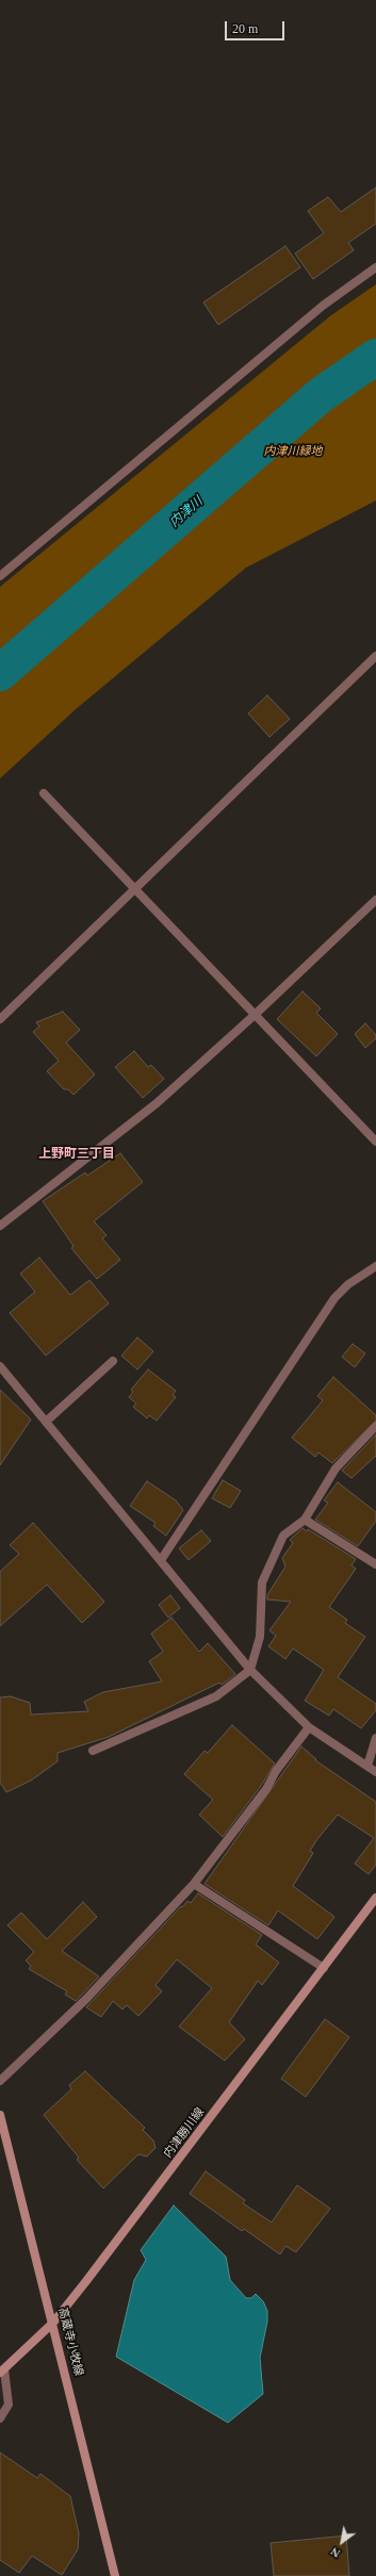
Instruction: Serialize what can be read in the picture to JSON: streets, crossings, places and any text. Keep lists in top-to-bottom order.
{
  "streets": {
    "main road": ["内津勝川線", "高蔵寺小牧線"]
  },
  "crossings": [
    ["内津勝川線", "高蔵寺小牧線"]
  ],
  "districts": ["上野町三丁目"],
  "water": ["内津川"],
  "parks": ["内津川緑地"],
  "scale_bar": "20 m",
  "north": "bottom left"
}
